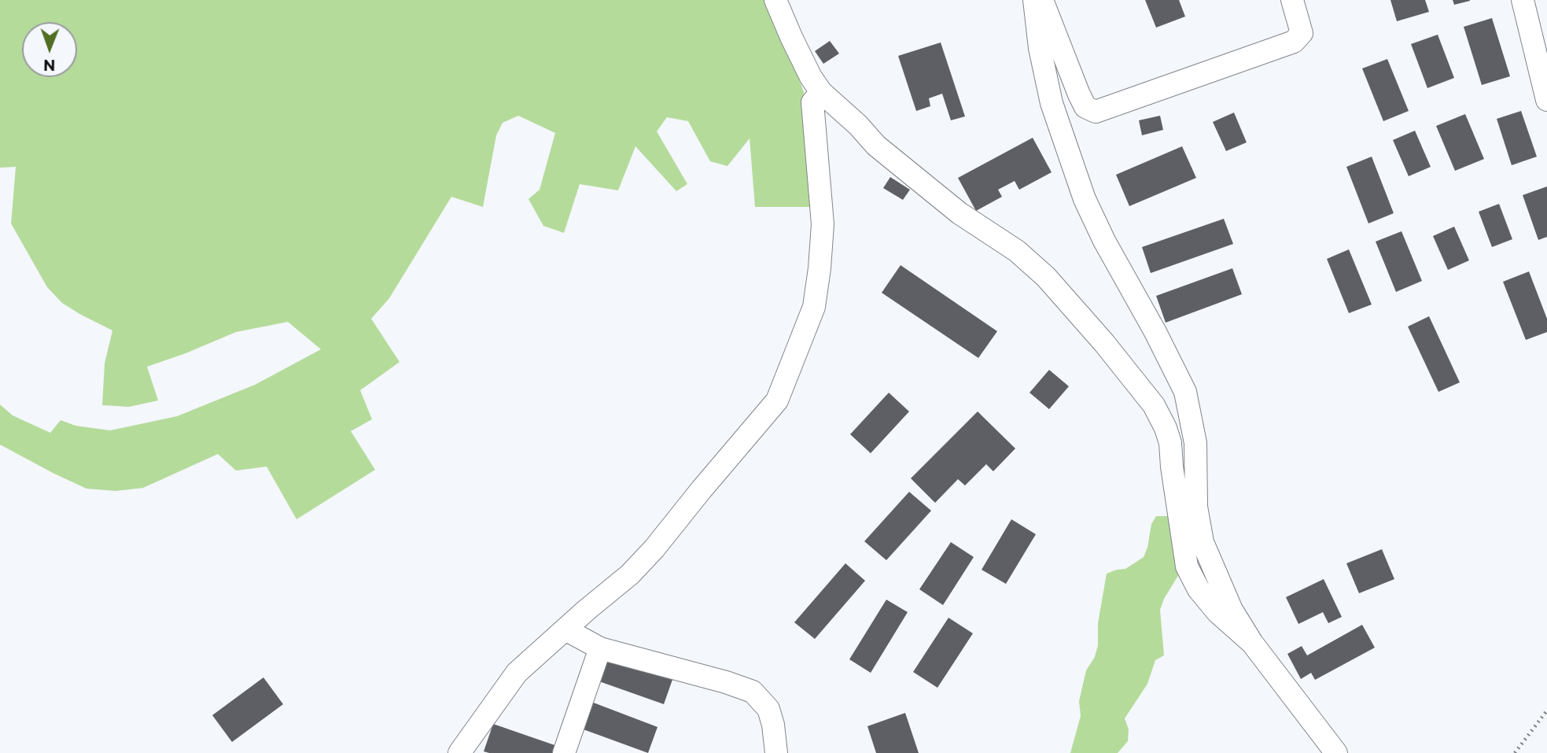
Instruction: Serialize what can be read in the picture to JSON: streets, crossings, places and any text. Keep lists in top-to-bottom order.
{
  "north": "bottom"
}
